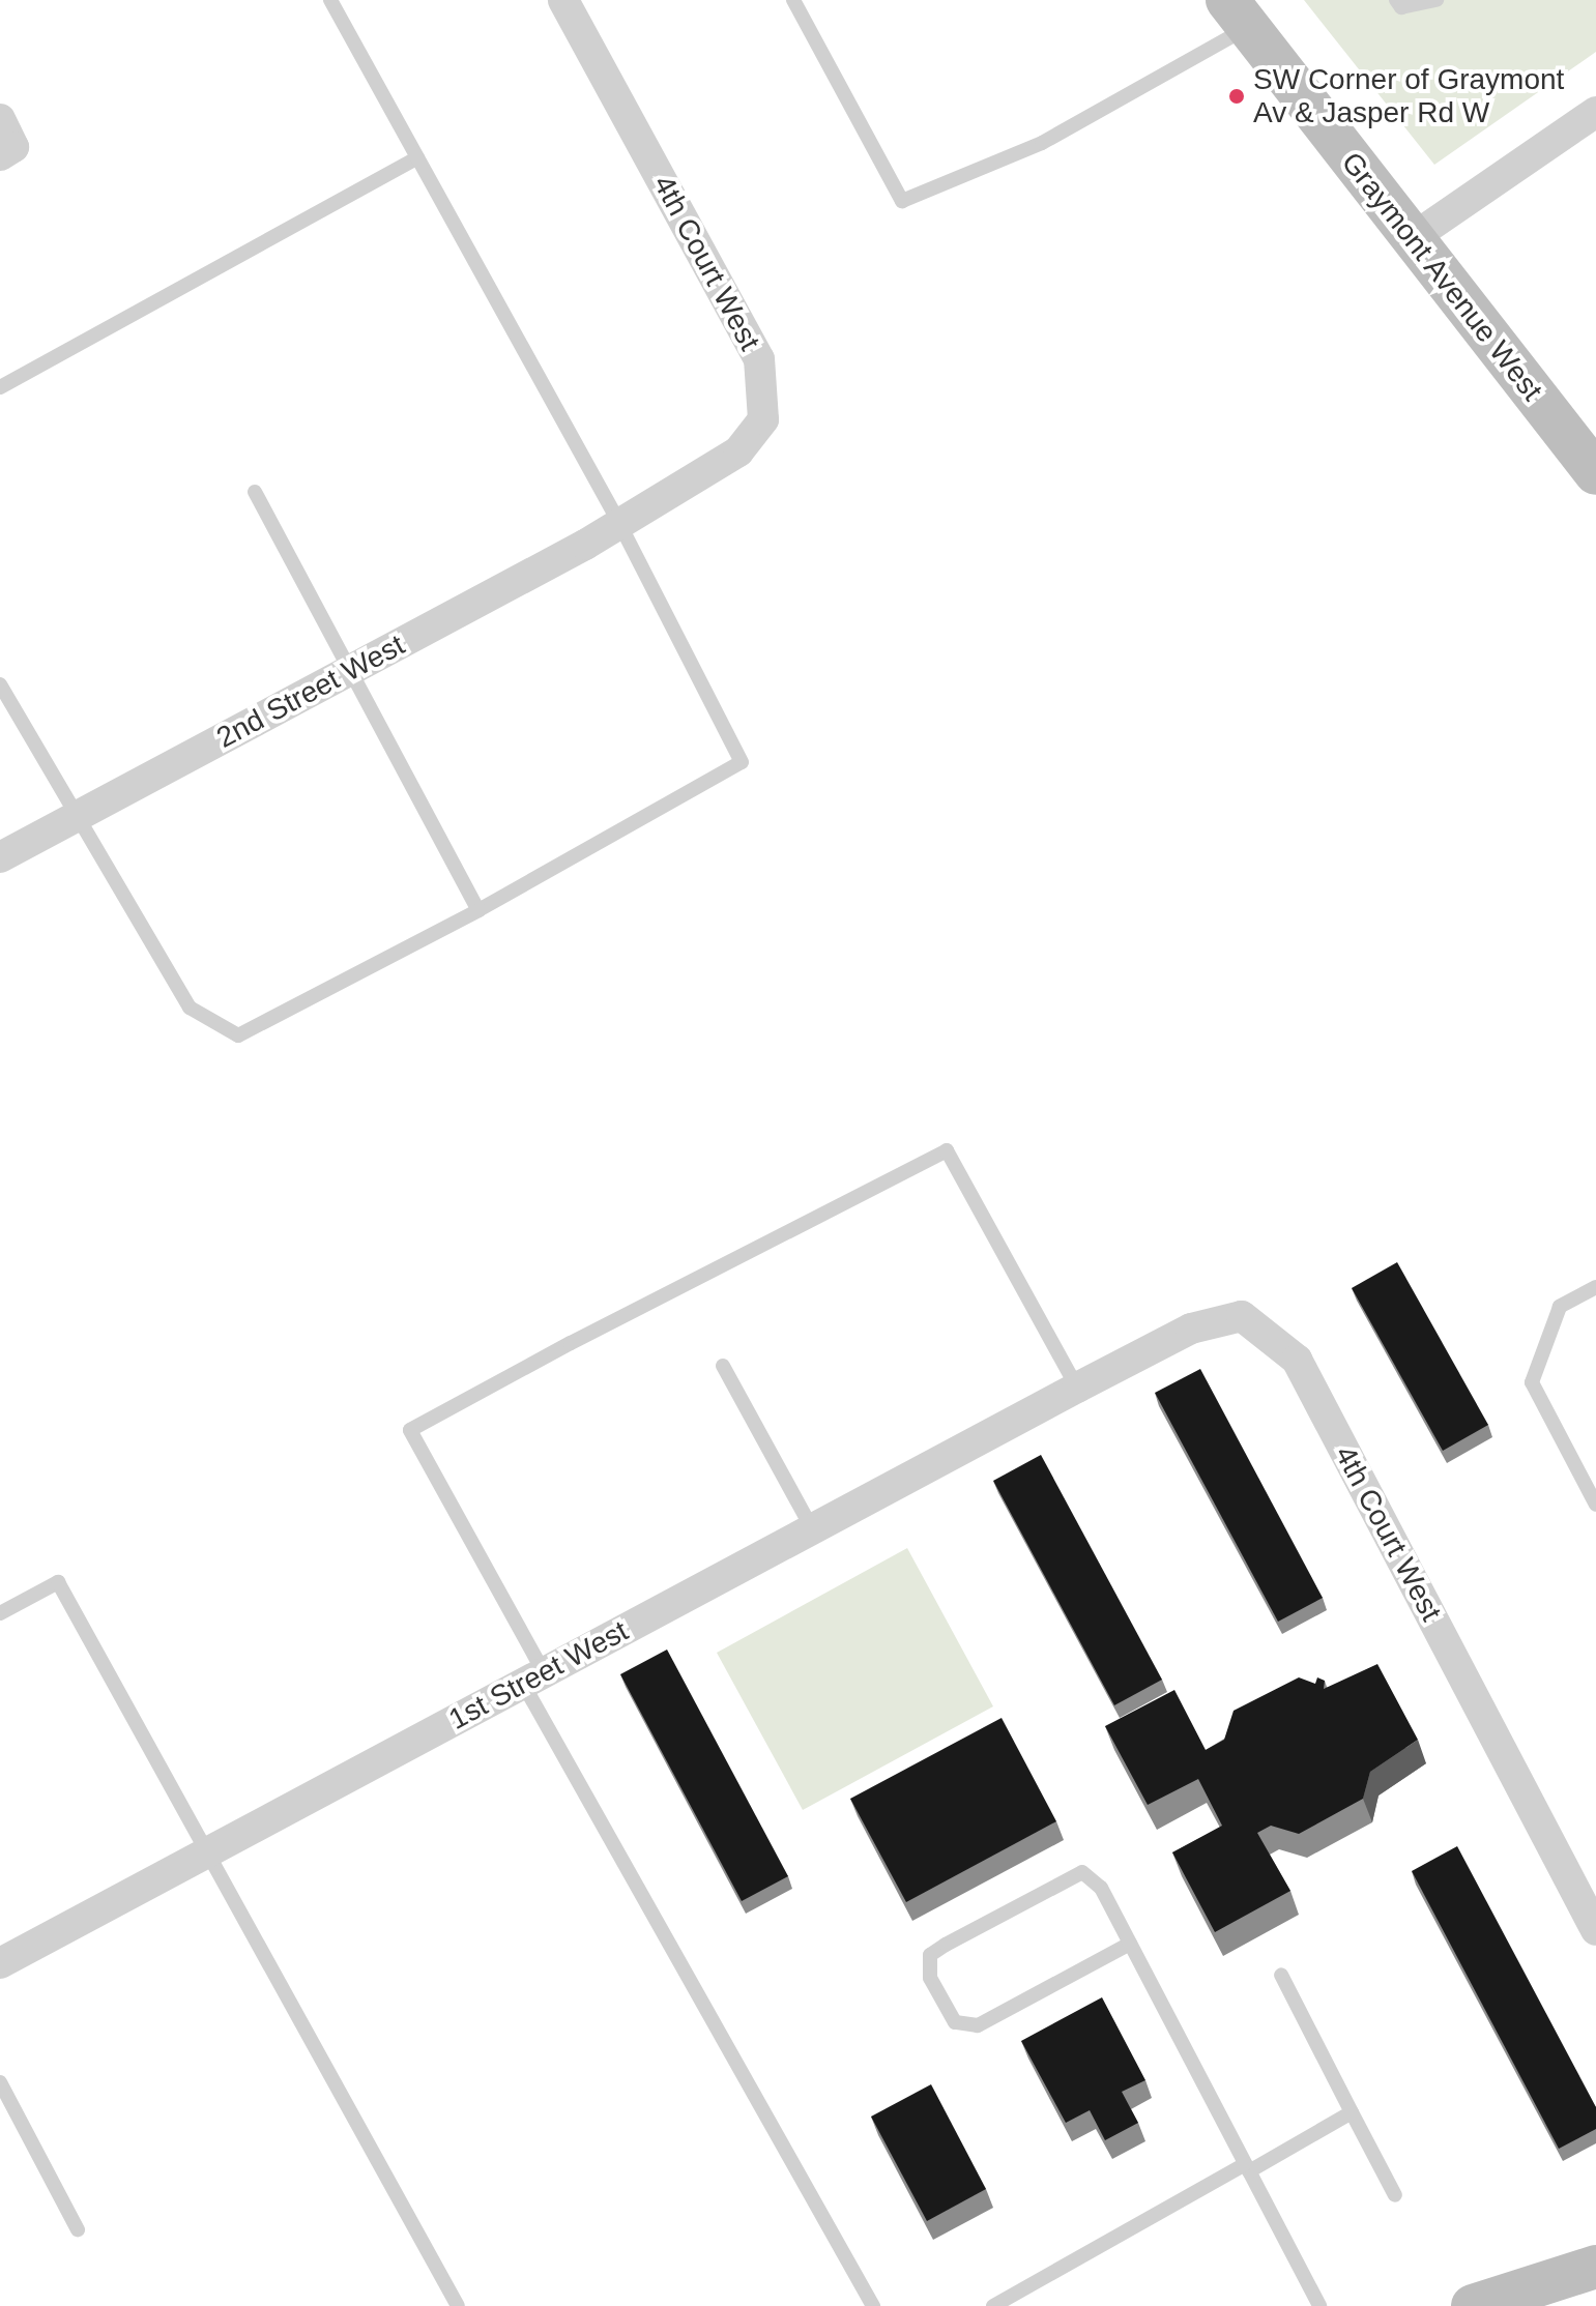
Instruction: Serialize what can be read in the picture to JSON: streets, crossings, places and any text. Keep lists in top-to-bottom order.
{
  "streets": {
    "main road": ["Graymont Avenue West"],
    "street": ["4th Court West", "2nd Street West", "1st Street West"]
  },
  "crossings": [
    ["4th Court West", "2nd Street West"],
    ["4th Court West", "1st Street West"]
  ],
  "places": ["SW Corner of Graymont Av & Jasper Rd W"]
}
